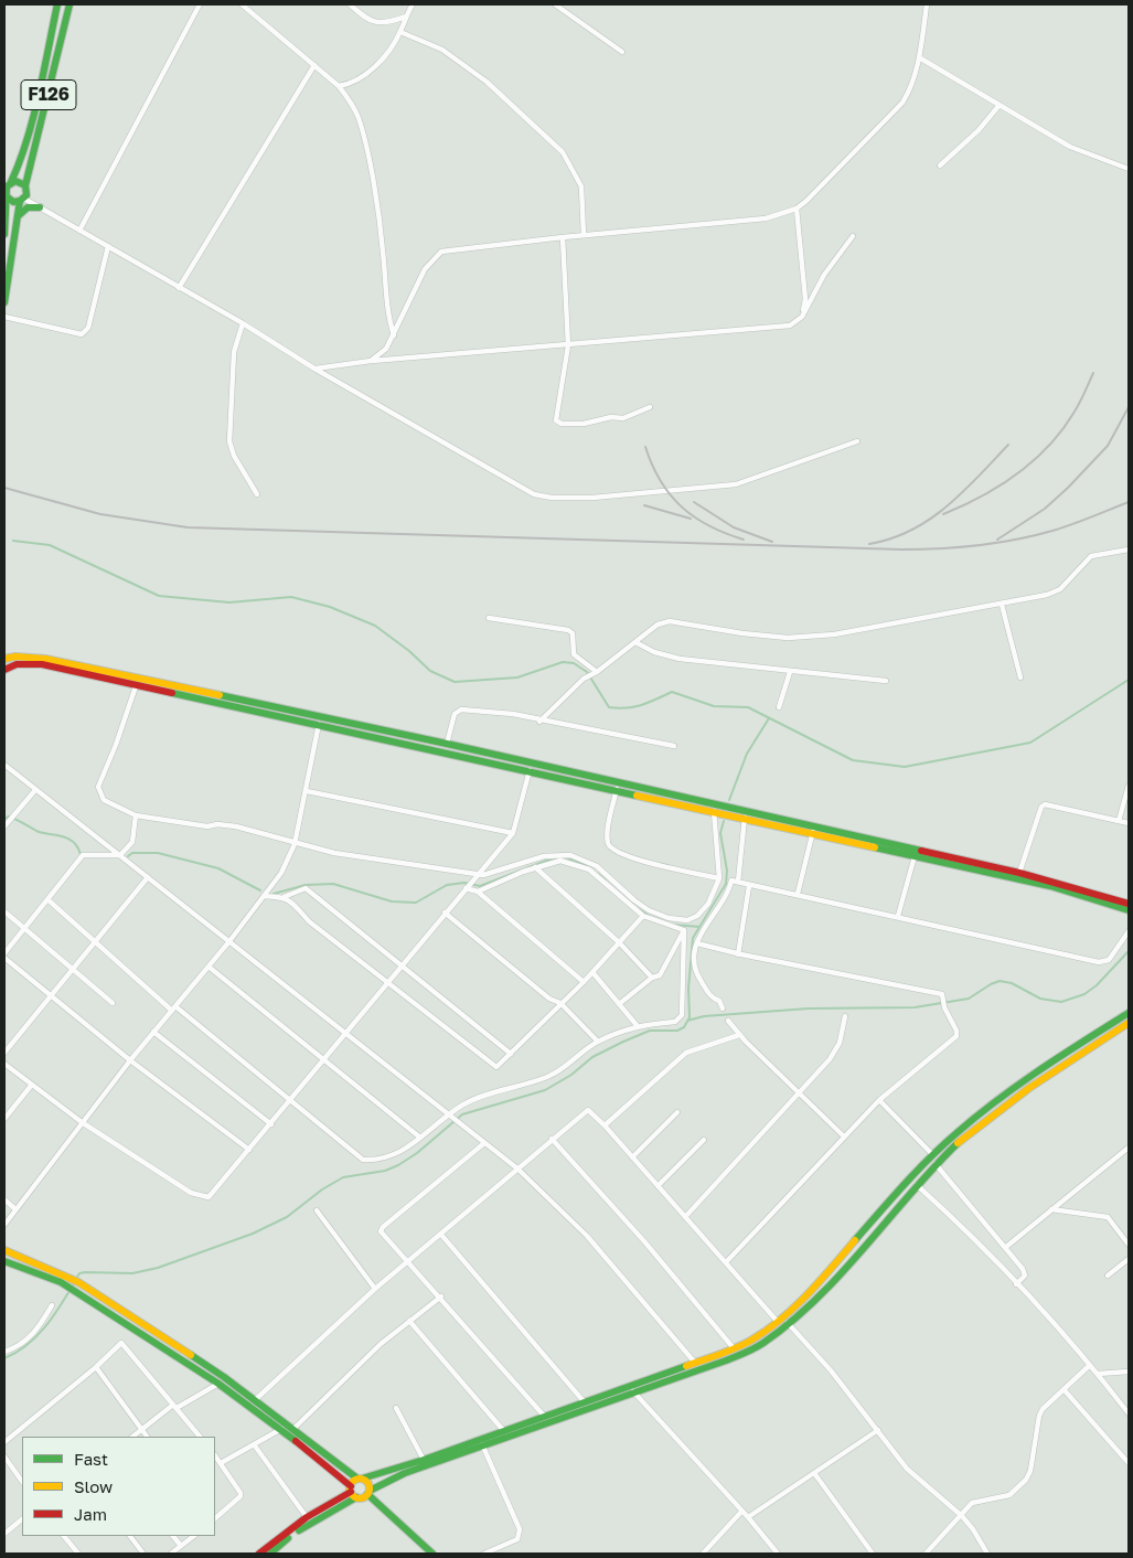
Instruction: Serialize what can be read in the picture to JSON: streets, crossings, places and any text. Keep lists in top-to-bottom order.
{
  "streets": {
    "main road": ["F126"]
  },
  "legend": ["Fast", "Slow", "Jam"]
}
